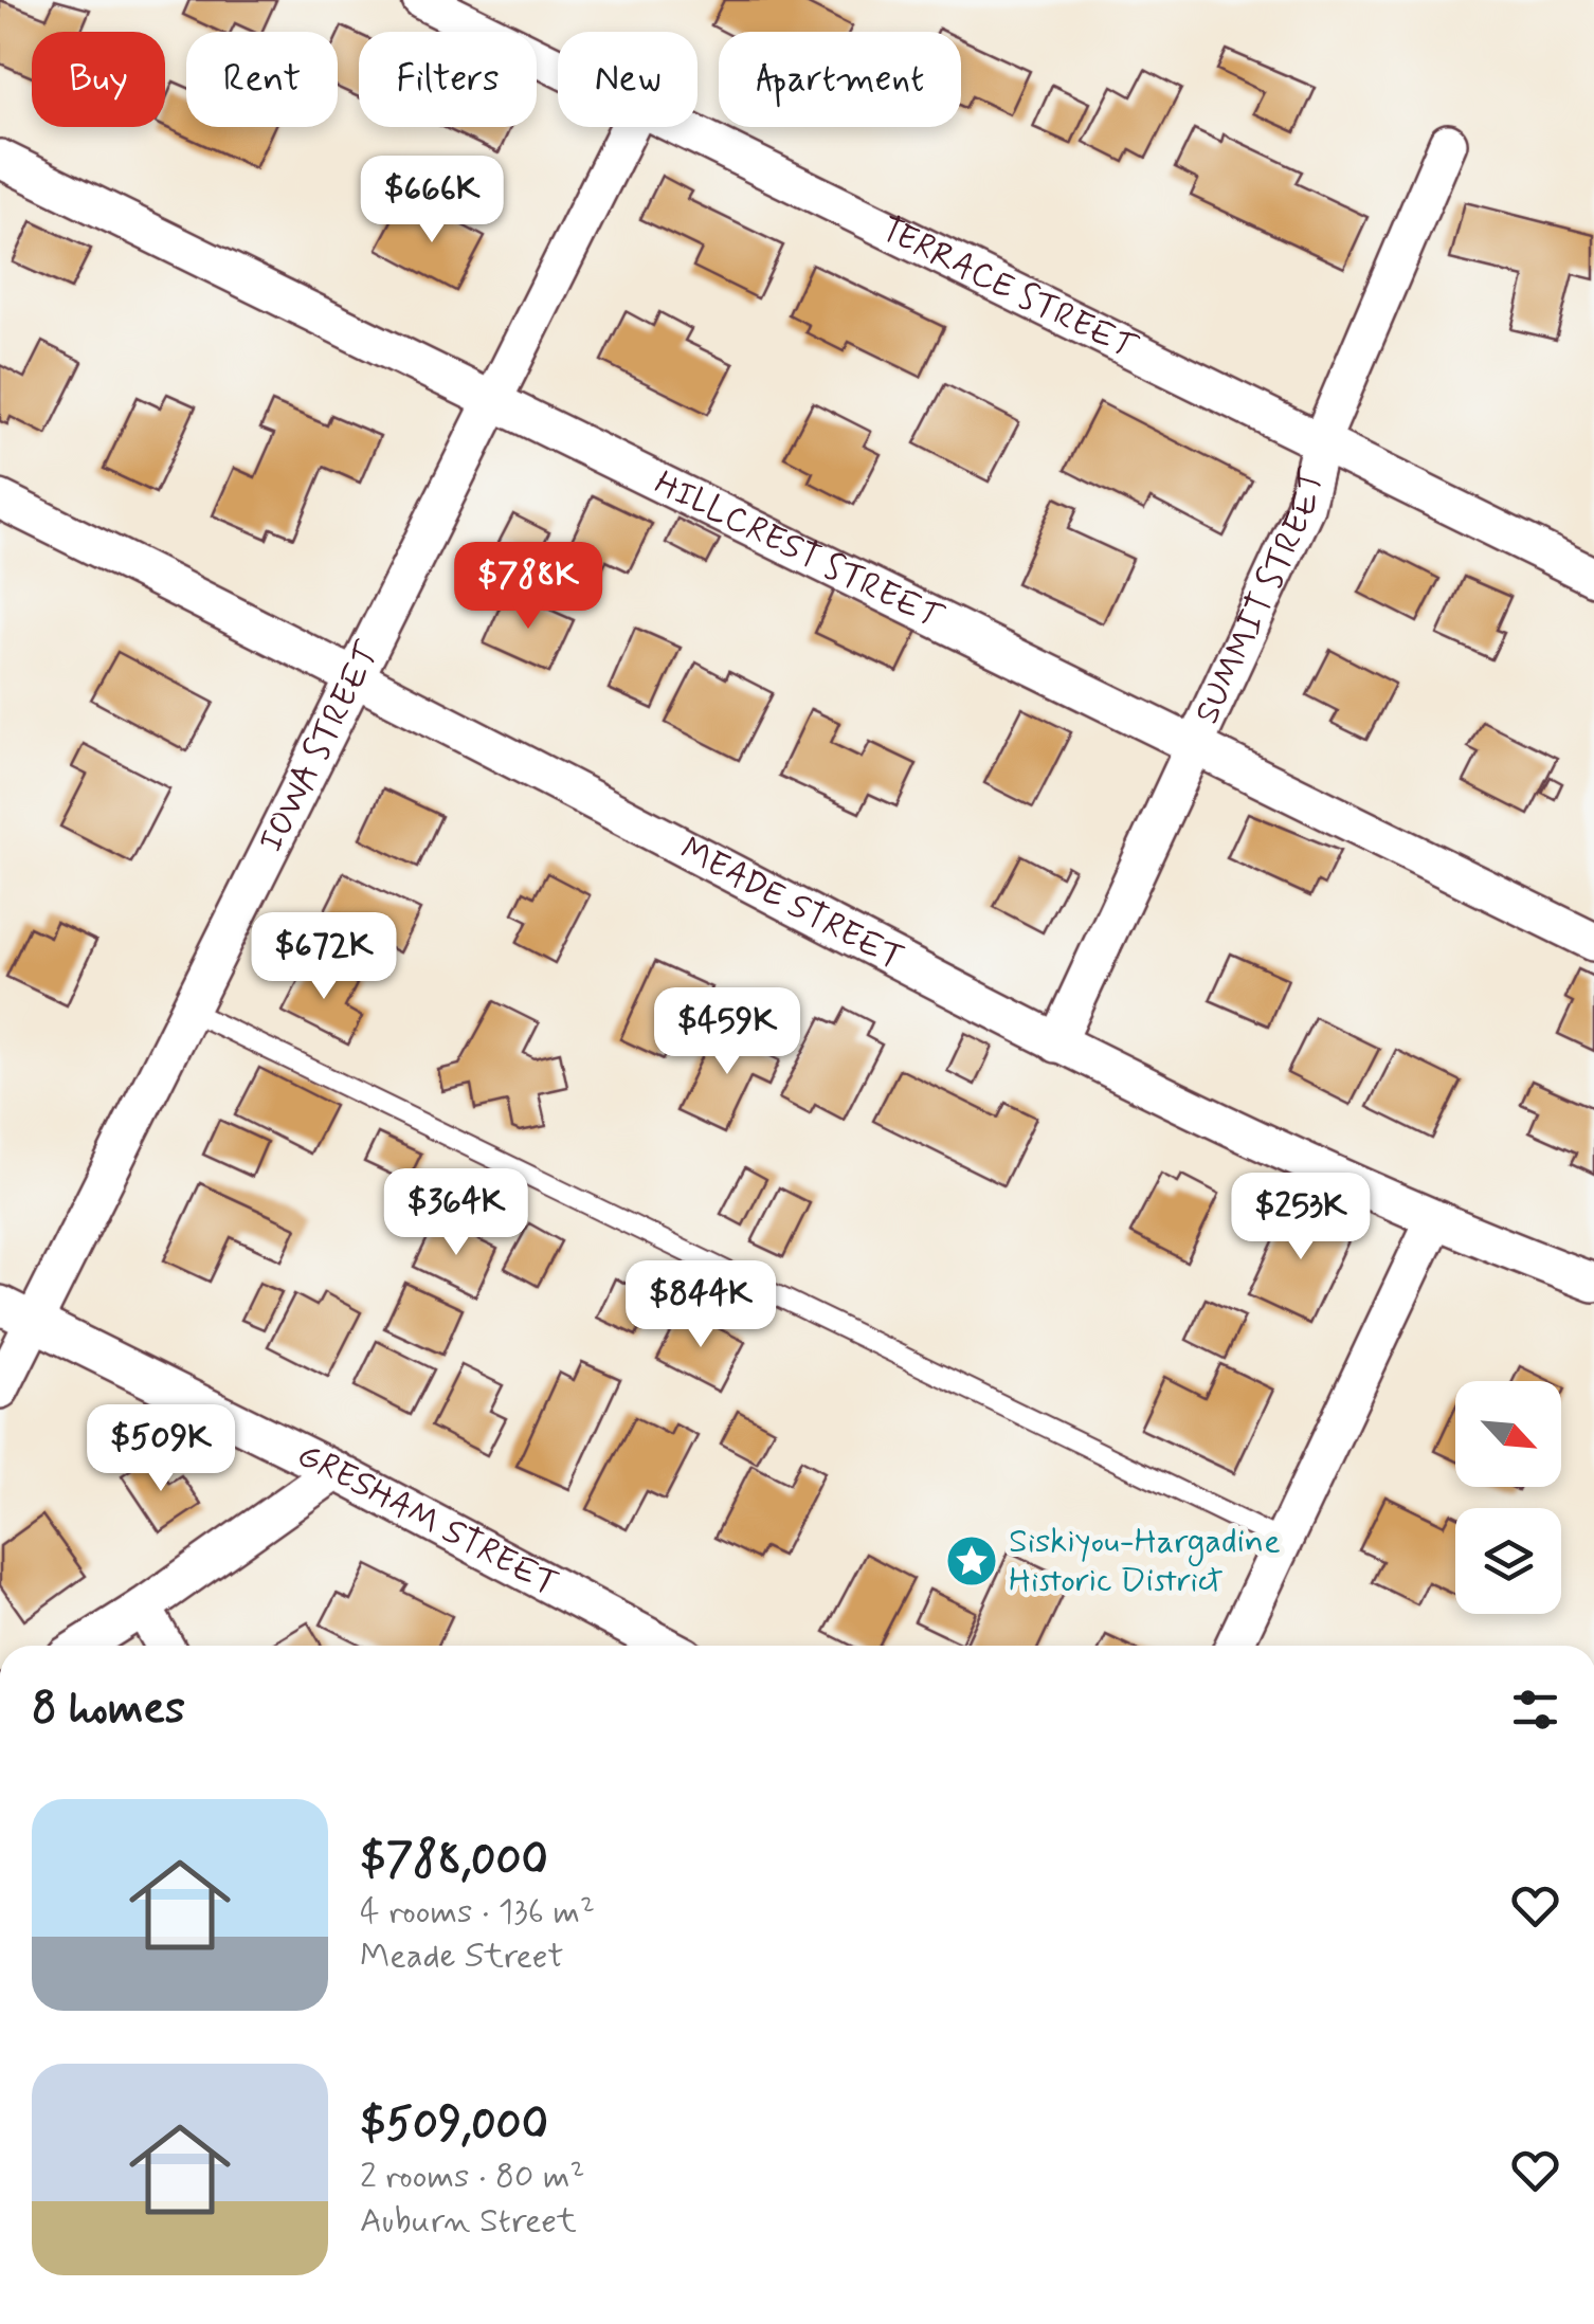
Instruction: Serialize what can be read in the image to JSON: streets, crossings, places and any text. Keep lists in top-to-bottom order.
{
  "streets": {
    "street": [
      "TERRACE STREET",
      "HILLCREST STREET",
      "SUMMIT STREET",
      "IOWA STREET",
      "MEADE STREET",
      "GRESHAM STREET"
    ]
  },
  "crossings": [
    ["TERRACE STREET", "SUMMIT STREET"],
    ["HILLCREST STREET", "SUMMIT STREET"],
    ["HILLCREST STREET", "IOWA STREET"],
    ["SUMMIT STREET", "MEADE STREET"],
    ["IOWA STREET", "MEADE STREET"],
    ["IOWA STREET", "GRESHAM STREET"]
  ],
  "places": {
    "place": ["Siskiyou-Hargadine Historic District"]
  },
  "north": "bottom right",
  "page": {
    "chip": [
      "Buy",
      "Rent",
      "Filters",
      "New",
      "Apartment"
    ],
    "price": [
      "$666K",
      "$788K",
      "$672K",
      "$459K",
      "$364K",
      "$253K",
      "$844K",
      "$509K"
    ],
    "heading": "8 homes",
    "list": [
      {
        "name": "$788,000",
        "note": "4 rooms · 136 m² · Meade Street"
      },
      {
        "name": "$509,000",
        "note": "2 rooms · 80 m² · Auburn Street"
      }
    ]
  }
}
